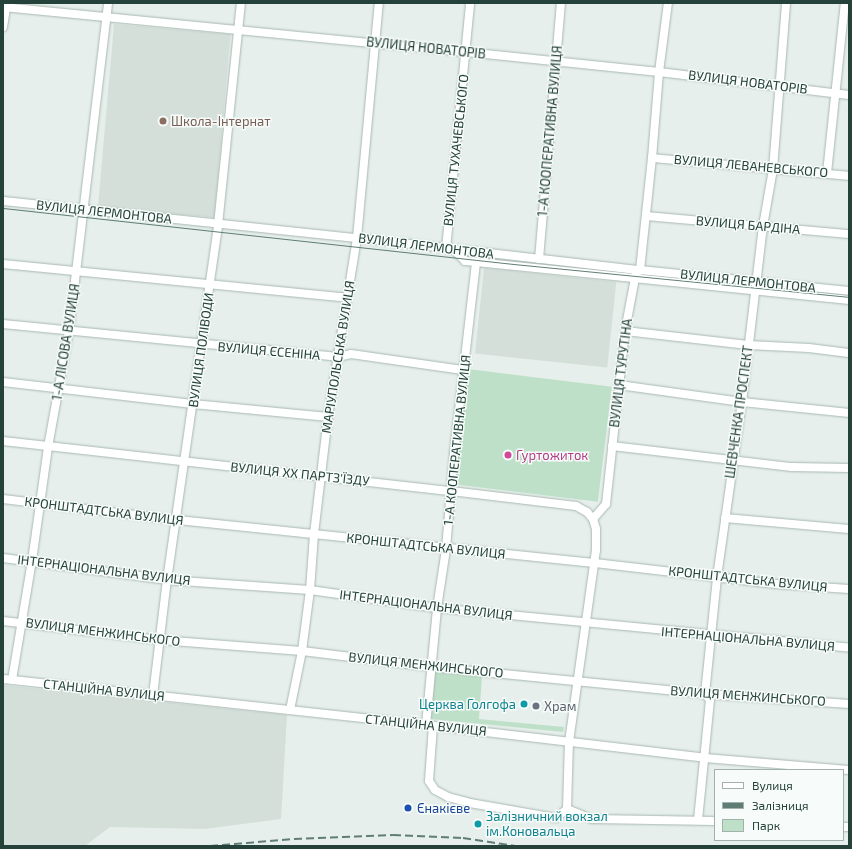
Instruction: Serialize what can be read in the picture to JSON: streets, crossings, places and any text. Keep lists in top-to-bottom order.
{
  "streets": {
    "street": [
      "ВУЛИЦЯ НОВАТОРІВ",
      "1-А КООПЕРАТИВНА ВУЛИЦЯ",
      "ВУЛИЦЯ ТУХАЧЕВСЬКОГО",
      "ВУЛИЦЯ ЛЕВАНЕВСЬКОГО",
      "ВУЛИЦЯ ЛЕРМОНТОВА",
      "ВУЛИЦЯ БАРДІНА",
      "1-А ЛІСОВА ВУЛИЦЯ",
      "ВУЛИЦЯ ПОЛІВОДИ",
      "ВУЛИЦЯ ЄСЕНІНА",
      "МАРІУПОЛЬСЬКА ВУЛИЦЯ",
      "ВУЛИЦЯ ТУРУТІНА",
      "ШЕВЧЕНКА ПРОСПЕКТ",
      "ВУЛИЦЯ XX ПАРТЗ'ЇЗДУ",
      "КРОНШТАДТСЬКА ВУЛИЦЯ",
      "ІНТЕРНАЦІОНАЛЬНА ВУЛИЦЯ",
      "ВУЛИЦЯ МЕНЖИНСЬКОГО",
      "СТАНЦІЙНА ВУЛИЦЯ"
    ]
  },
  "crossings": [
    ["ВУЛИЦЯ НОВАТОРІВ", "1-А КООПЕРАТИВНА ВУЛИЦЯ"],
    ["ВУЛИЦЯ НОВАТОРІВ", "ВУЛИЦЯ ТУХАЧЕВСЬКОГО"],
    ["ВУЛИЦЯ НОВАТОРІВ", "1-А ЛІСОВА ВУЛИЦЯ"],
    ["ВУЛИЦЯ НОВАТОРІВ", "ВУЛИЦЯ ПОЛІВОДИ"],
    ["ВУЛИЦЯ НОВАТОРІВ", "МАРІУПОЛЬСЬКА ВУЛИЦЯ"],
    ["ВУЛИЦЯ НОВАТОРІВ", "ВУЛИЦЯ ТУРУТІНА"],
    ["ВУЛИЦЯ НОВАТОРІВ", "ШЕВЧЕНКА ПРОСПЕКТ"],
    ["1-А КООПЕРАТИВНА ВУЛИЦЯ", "ВУЛИЦЯ ЛЕРМОНТОВА"],
    ["1-А КООПЕРАТИВНА ВУЛИЦЯ", "ВУЛИЦЯ ЄСЕНІНА"],
    ["1-А КООПЕРАТИВНА ВУЛИЦЯ", "ВУЛИЦЯ XX ПАРТЗ'ЇЗДУ"],
    ["1-А КООПЕРАТИВНА ВУЛИЦЯ", "КРОНШТАДТСЬКА ВУЛИЦЯ"],
    ["1-А КООПЕРАТИВНА ВУЛИЦЯ", "ІНТЕРНАЦІОНАЛЬНА ВУЛИЦЯ"],
    ["1-А КООПЕРАТИВНА ВУЛИЦЯ", "ВУЛИЦЯ МЕНЖИНСЬКОГО"],
    ["1-А КООПЕРАТИВНА ВУЛИЦЯ", "СТАНЦІЙНА ВУЛИЦЯ"],
    ["ВУЛИЦЯ ТУХАЧЕВСЬКОГО", "ВУЛИЦЯ ЛЕРМОНТОВА"],
    ["ВУЛИЦЯ ЛЕВАНЕВСЬКОГО", "ВУЛИЦЯ ТУРУТІНА"],
    ["ВУЛИЦЯ ЛЕВАНЕВСЬКОГО", "ШЕВЧЕНКА ПРОСПЕКТ"],
    ["ВУЛИЦЯ ЛЕРМОНТОВА", "1-А ЛІСОВА ВУЛИЦЯ"],
    ["ВУЛИЦЯ ЛЕРМОНТОВА", "ВУЛИЦЯ ПОЛІВОДИ"],
    ["ВУЛИЦЯ ЛЕРМОНТОВА", "МАРІУПОЛЬСЬКА ВУЛИЦЯ"],
    ["ВУЛИЦЯ ЛЕРМОНТОВА", "ВУЛИЦЯ ТУРУТІНА"],
    ["ВУЛИЦЯ ЛЕРМОНТОВА", "ШЕВЧЕНКА ПРОСПЕКТ"],
    ["ВУЛИЦЯ БАРДІНА", "ВУЛИЦЯ ТУРУТІНА"],
    ["ВУЛИЦЯ БАРДІНА", "ШЕВЧЕНКА ПРОСПЕКТ"],
    ["1-А ЛІСОВА ВУЛИЦЯ", "ВУЛИЦЯ ЄСЕНІНА"],
    ["1-А ЛІСОВА ВУЛИЦЯ", "ВУЛИЦЯ XX ПАРТЗ'ЇЗДУ"],
    ["1-А ЛІСОВА ВУЛИЦЯ", "КРОНШТАДТСЬКА ВУЛИЦЯ"],
    ["1-А ЛІСОВА ВУЛИЦЯ", "ІНТЕРНАЦІОНАЛЬНА ВУЛИЦЯ"],
    ["1-А ЛІСОВА ВУЛИЦЯ", "ВУЛИЦЯ МЕНЖИНСЬКОГО"],
    ["1-А ЛІСОВА ВУЛИЦЯ", "СТАНЦІЙНА ВУЛИЦЯ"],
    ["ВУЛИЦЯ ПОЛІВОДИ", "ВУЛИЦЯ ЄСЕНІНА"],
    ["ВУЛИЦЯ ПОЛІВОДИ", "ВУЛИЦЯ XX ПАРТЗ'ЇЗДУ"],
    ["ВУЛИЦЯ ПОЛІВОДИ", "КРОНШТАДТСЬКА ВУЛИЦЯ"],
    ["ВУЛИЦЯ ПОЛІВОДИ", "ІНТЕРНАЦІОНАЛЬНА ВУЛИЦЯ"],
    ["ВУЛИЦЯ ПОЛІВОДИ", "ВУЛИЦЯ МЕНЖИНСЬКОГО"],
    ["ВУЛИЦЯ ПОЛІВОДИ", "СТАНЦІЙНА ВУЛИЦЯ"],
    ["ВУЛИЦЯ ЄСЕНІНА", "МАРІУПОЛЬСЬКА ВУЛИЦЯ"],
    ["МАРІУПОЛЬСЬКА ВУЛИЦЯ", "ВУЛИЦЯ XX ПАРТЗ'ЇЗДУ"],
    ["МАРІУПОЛЬСЬКА ВУЛИЦЯ", "КРОНШТАДТСЬКА ВУЛИЦЯ"],
    ["МАРІУПОЛЬСЬКА ВУЛИЦЯ", "ІНТЕРНАЦІОНАЛЬНА ВУЛИЦЯ"],
    ["МАРІУПОЛЬСЬКА ВУЛИЦЯ", "ВУЛИЦЯ МЕНЖИНСЬКОГО"],
    ["МАРІУПОЛЬСЬКА ВУЛИЦЯ", "СТАНЦІЙНА ВУЛИЦЯ"],
    ["ВУЛИЦЯ ТУРУТІНА", "ВУЛИЦЯ XX ПАРТЗ'ЇЗДУ"],
    ["ШЕВЧЕНКА ПРОСПЕКТ", "КРОНШТАДТСЬКА ВУЛИЦЯ"],
    ["ШЕВЧЕНКА ПРОСПЕКТ", "ІНТЕРНАЦІОНАЛЬНА ВУЛИЦЯ"],
    ["ШЕВЧЕНКА ПРОСПЕКТ", "ВУЛИЦЯ МЕНЖИНСЬКОГО"],
    ["ШЕВЧЕНКА ПРОСПЕКТ", "СТАНЦІЙНА ВУЛИЦЯ"]
  ],
  "places": [
    "Школа-Інтернат",
    "Гуртожиток",
    "Церква Голгофа",
    "Храм",
    "Єнакієве",
    "Залізничний вокзал ім.Коновальца"
  ],
  "legend": ["Вулиця", "Залізниця", "Парк"]
}
